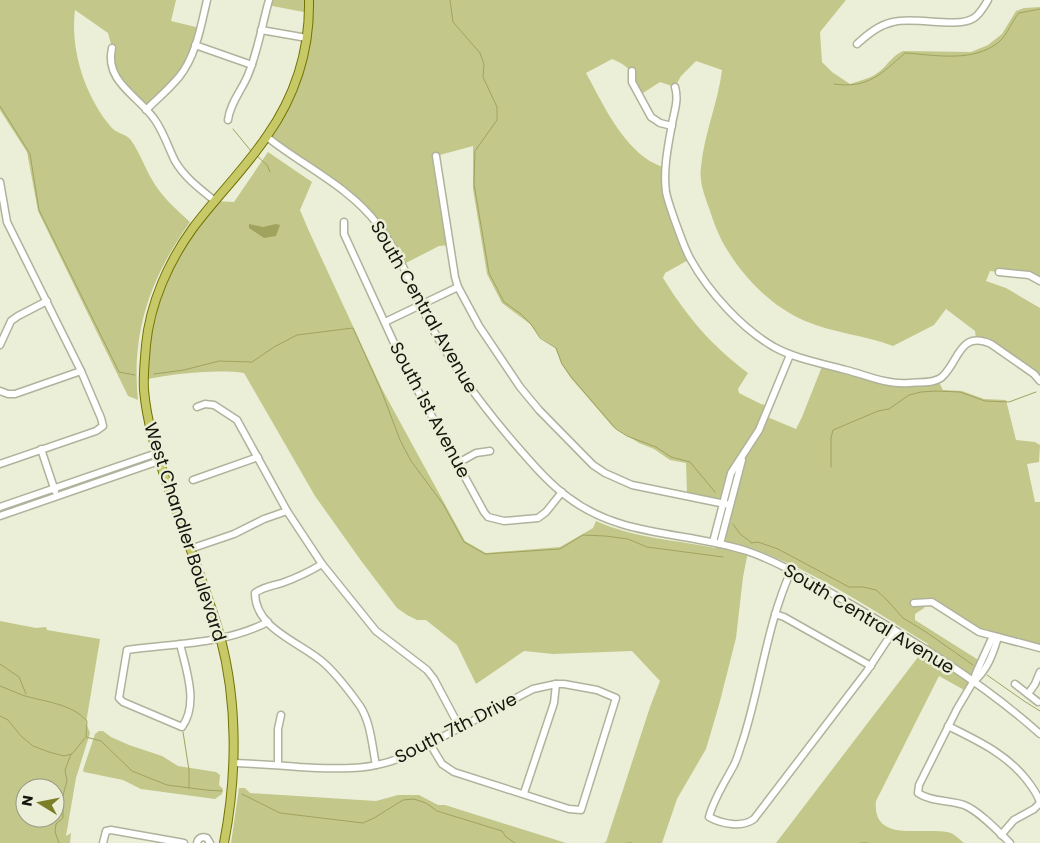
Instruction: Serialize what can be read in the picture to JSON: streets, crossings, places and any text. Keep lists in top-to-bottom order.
{
  "streets": {
    "main road": ["West Chandler Boulevard"],
    "street": ["South Central Avenue", "South 1st Avenue", "South 7th Drive"]
  },
  "crossings": [
    ["South Central Avenue", "South 1st Avenue"],
    ["South Central Avenue", "West Chandler Boulevard"],
    ["West Chandler Boulevard", "South 7th Drive"]
  ],
  "north": "left"
}
